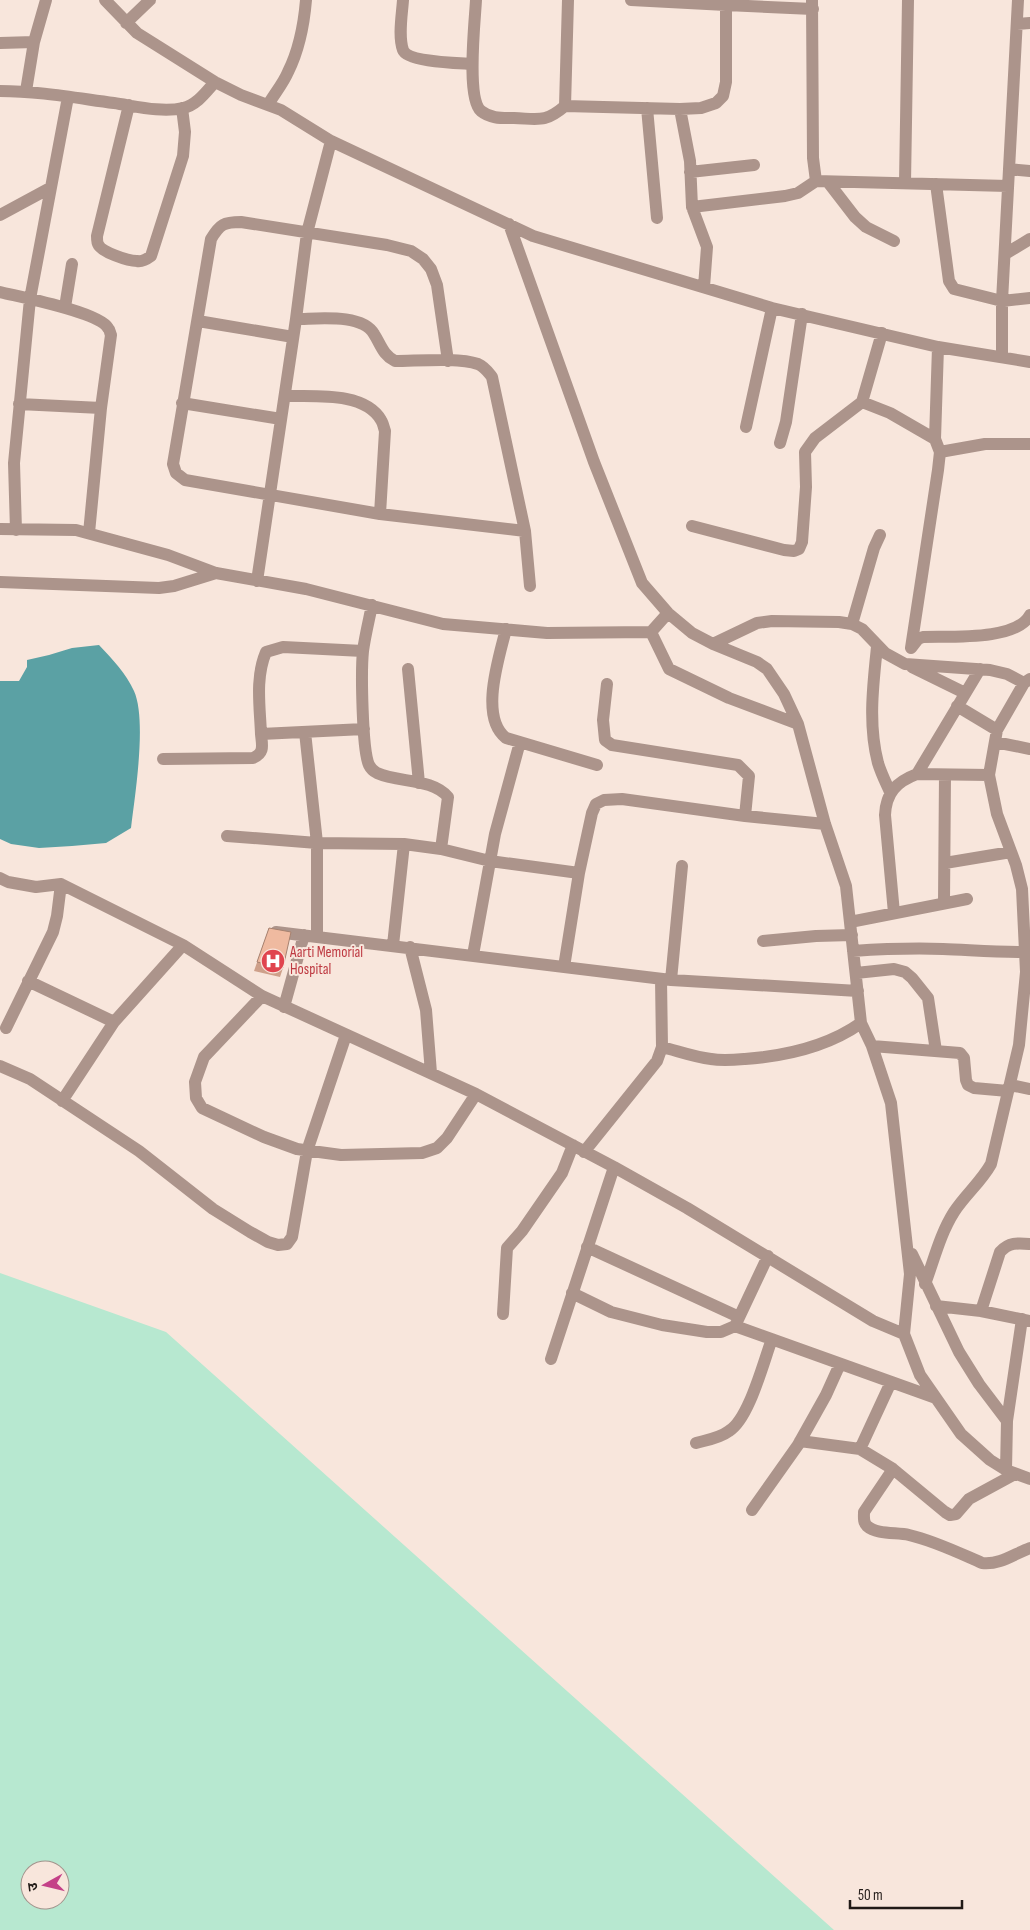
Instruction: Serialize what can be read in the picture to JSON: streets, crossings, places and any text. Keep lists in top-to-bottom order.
{
  "places": {
    "hospital": ["Aarti Memorial Hospital"]
  },
  "scale_bar": "50 m",
  "north": "left"
}
